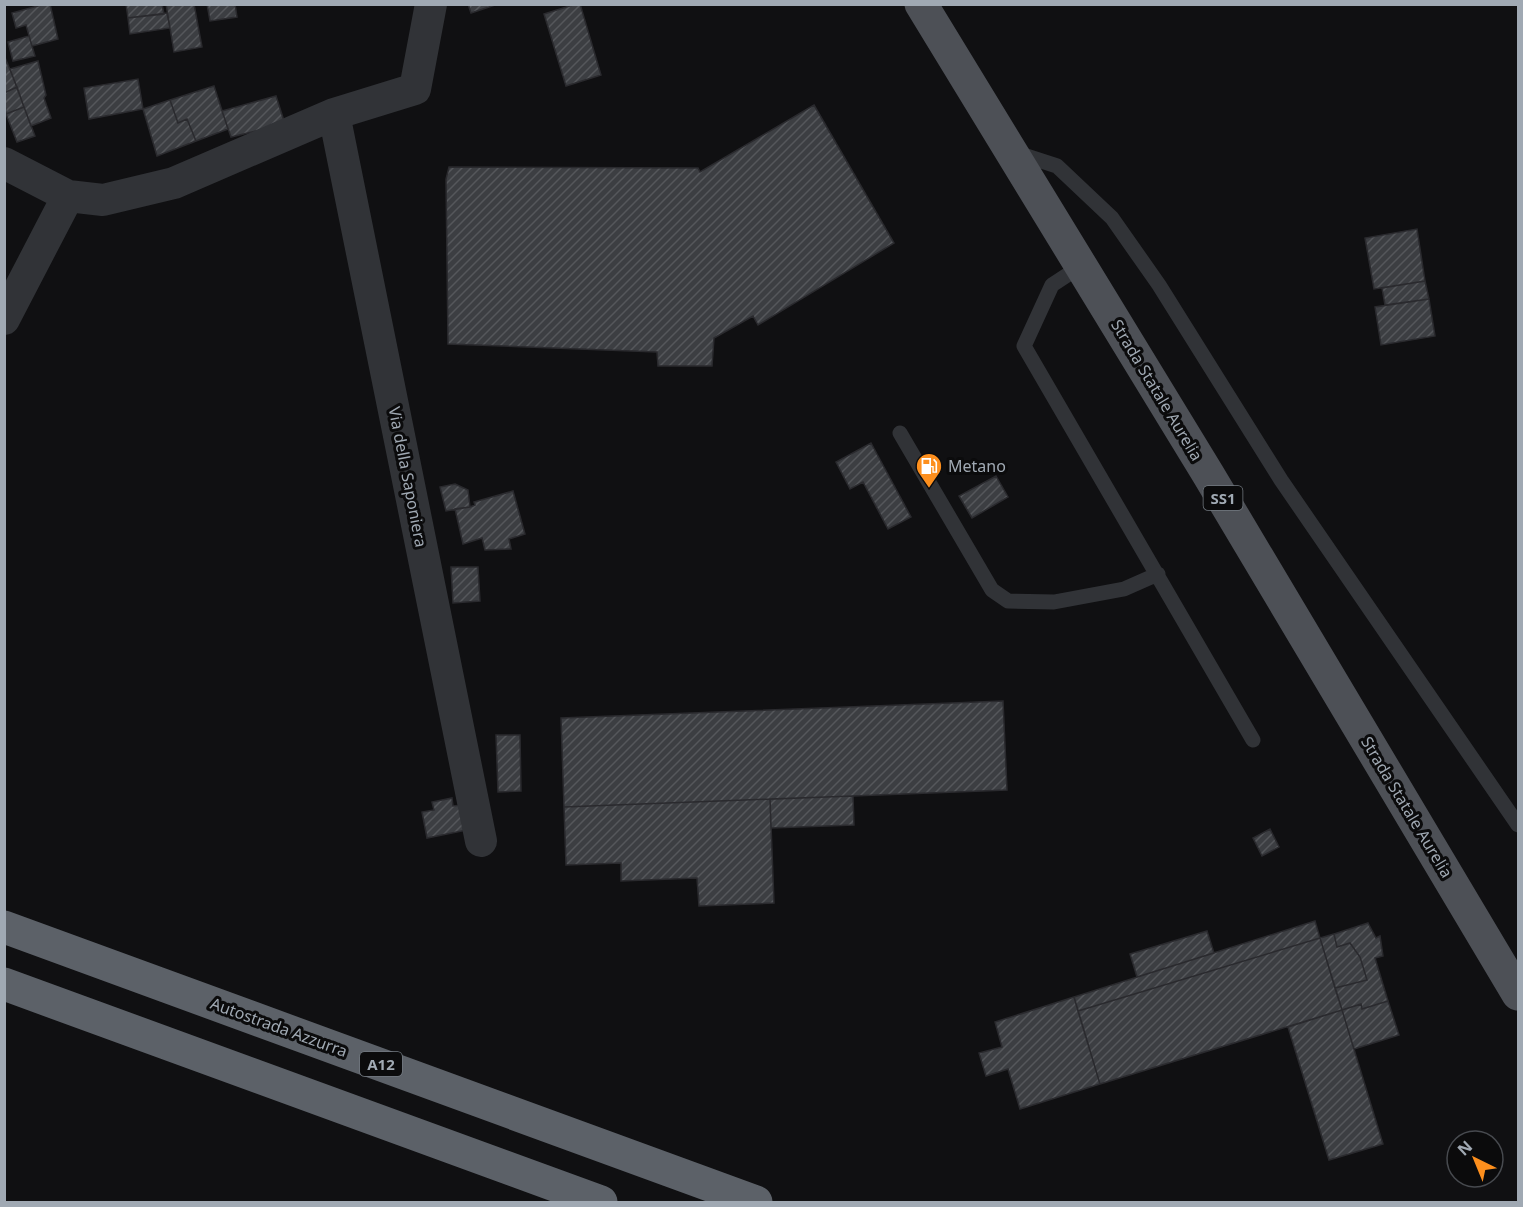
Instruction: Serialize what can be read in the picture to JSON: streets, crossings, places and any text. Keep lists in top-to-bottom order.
{
  "streets": {
    "highway": ["Autostrada Azzurra", "A12"],
    "main road": ["Strada Statale Aurelia", "SS1"],
    "street": ["Via della Saponiera"]
  },
  "places": {
    "fuel station": ["Metano"]
  },
  "north": "top left"
}
